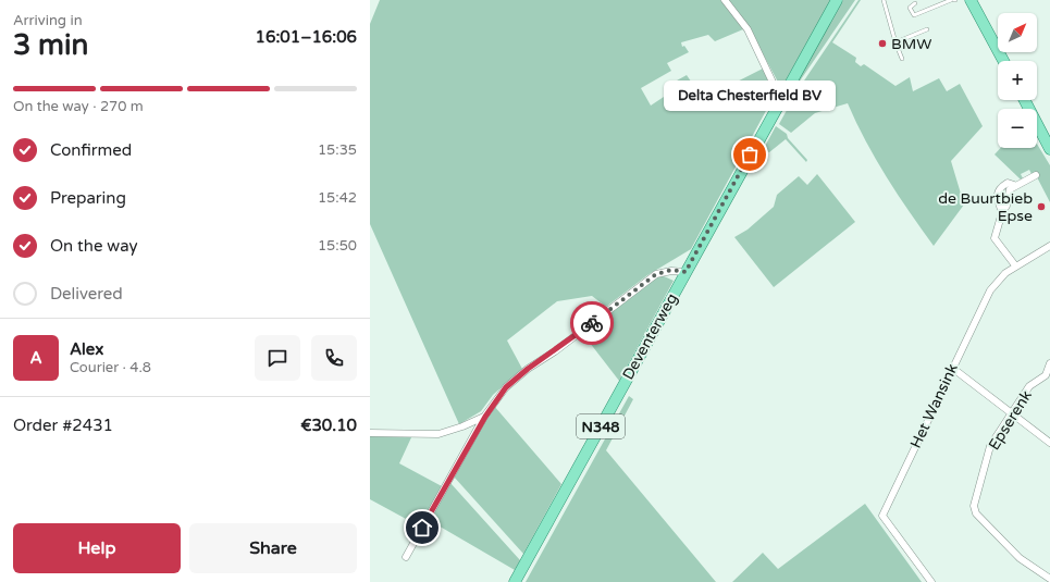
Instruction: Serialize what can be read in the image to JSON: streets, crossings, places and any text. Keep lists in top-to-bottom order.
{
  "streets": {
    "main road": ["Deventerweg", "N348"],
    "street": ["Het Wansink", "Epserenk"]
  },
  "places": ["BMW", "Delta Chesterfield BV", "de Buurtbieb Epse"],
  "north": "top right",
  "page": {
    "heading": ["3 min", "Arriving in", "16:01–16:06"],
    "panel": [
      "Alex",
      "Courier · 4.8",
      "Order #2431",
      "€30.10"
    ],
    "map_buttons": ["+", "−"],
    "bar": "On the way · 270 m",
    "bubble": "Delta Chesterfield BV",
    "list": [
      ["Confirmed", "15:35"],
      ["Preparing", "15:42"],
      ["On the way", "15:50"],
      "Delivered"
    ],
    "round": "A",
    "buttons": ["Help", "Share"]
  }
}
